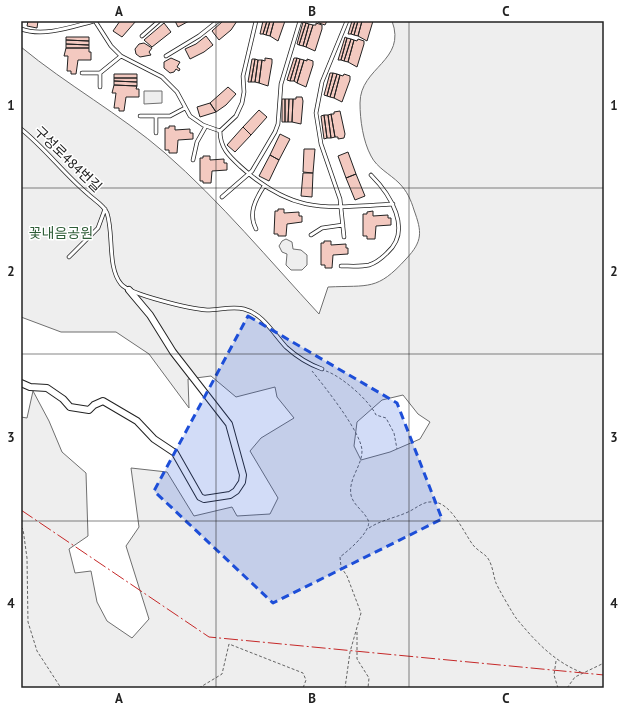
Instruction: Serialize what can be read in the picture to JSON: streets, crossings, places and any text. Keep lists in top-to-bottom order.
{
  "streets": {
    "lane": ["구성로484번길"]
  },
  "parks": ["꽃내음공원"],
  "grid": {
    "columns": ["A", "B", "C"],
    "rows": [
      "1",
      "2",
      "3",
      "4"
    ]
  }
}
